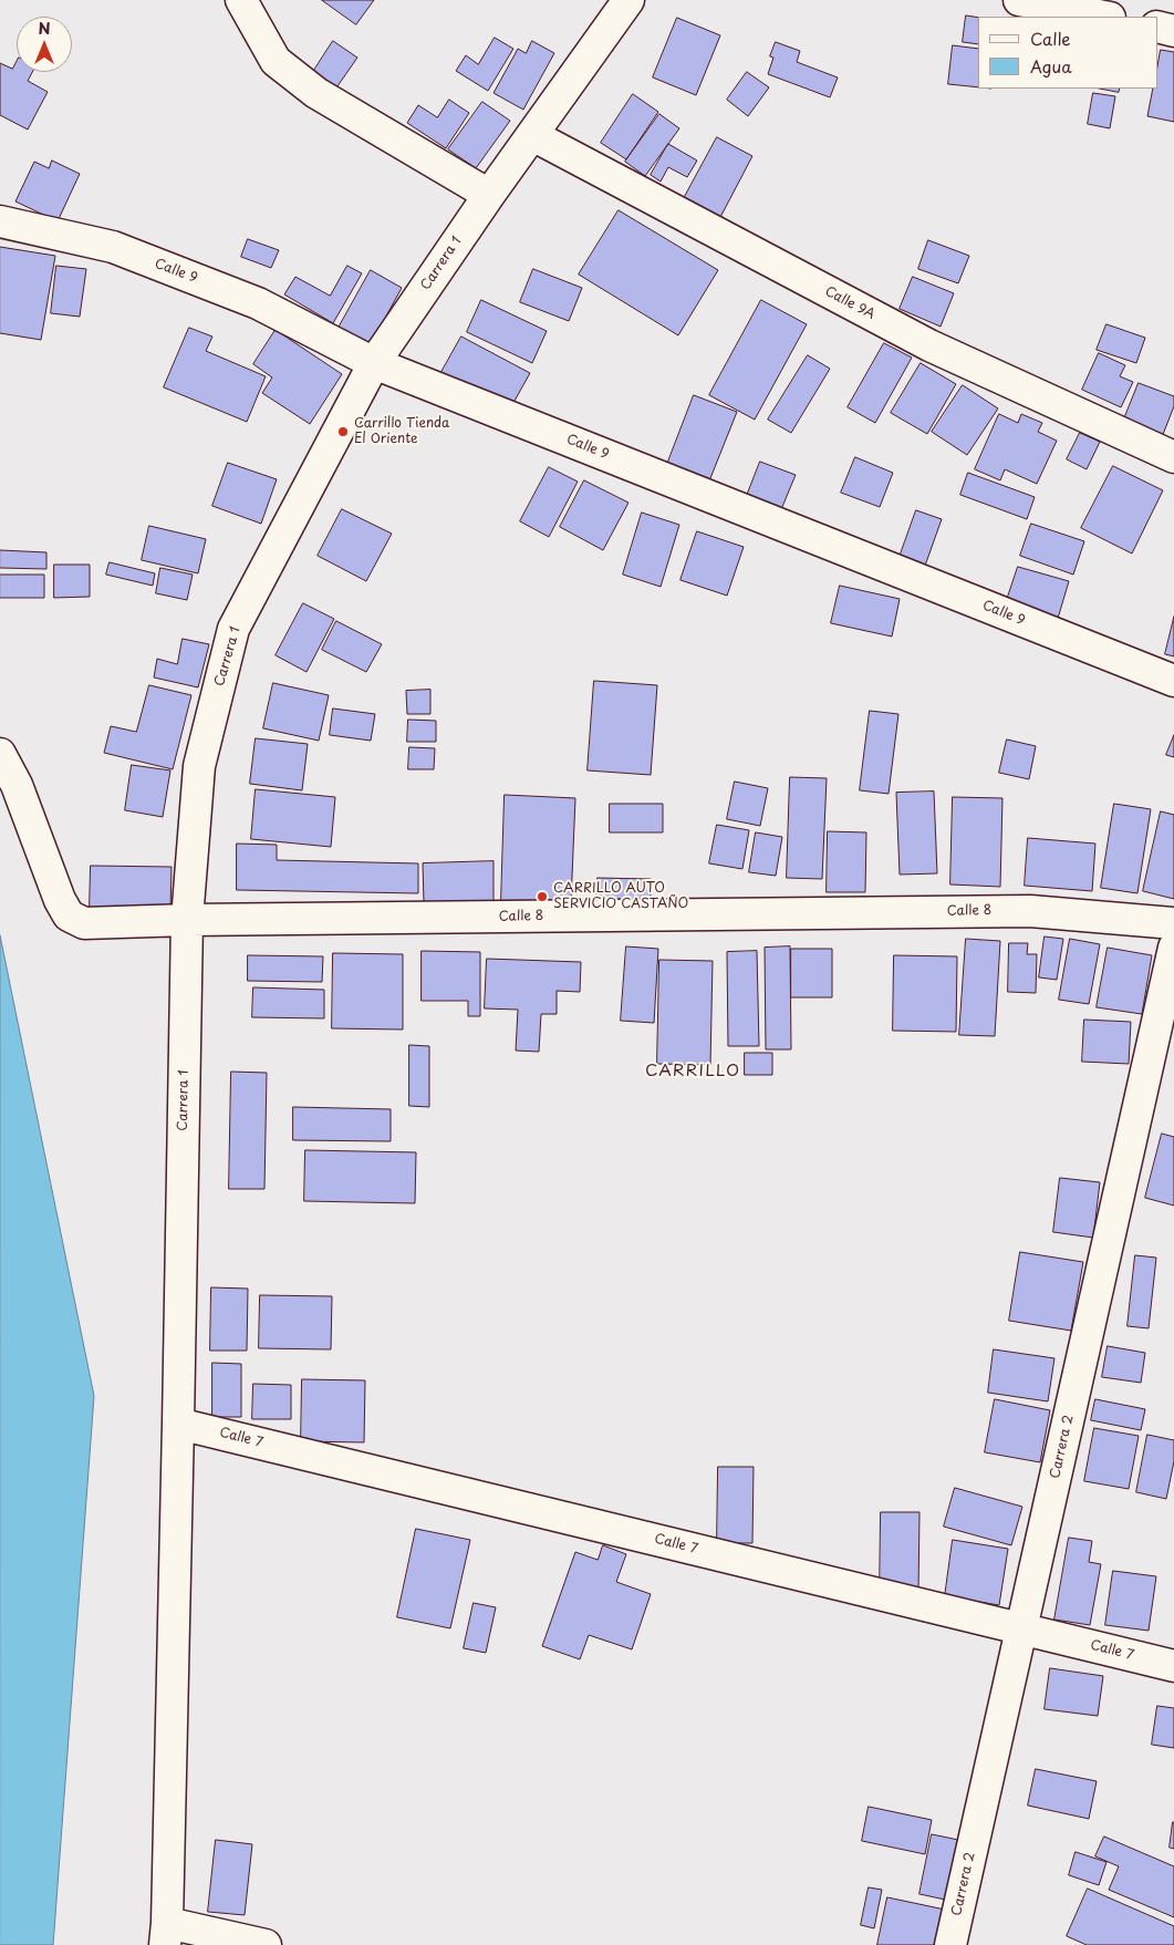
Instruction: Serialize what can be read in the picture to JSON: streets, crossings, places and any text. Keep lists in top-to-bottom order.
{
  "streets": {
    "street": [
      "Carrera 1",
      "Calle 9",
      "Calle 9A",
      "Calle 8",
      "Calle 7",
      "Carrera 2"
    ]
  },
  "crossings": [
    ["Carrera 1", "Calle 9"],
    ["Carrera 1", "Calle 9A"],
    ["Carrera 1", "Calle 8"],
    ["Carrera 1", "Calle 7"],
    ["Calle 7", "Carrera 2"]
  ],
  "districts": ["CARRILLO"],
  "places": ["Carrillo Tienda El Oriente", "CARRILLO AUTO SERVICIO CASTAÑO"],
  "legend": ["Calle", "Agua"],
  "north": "top"
}
